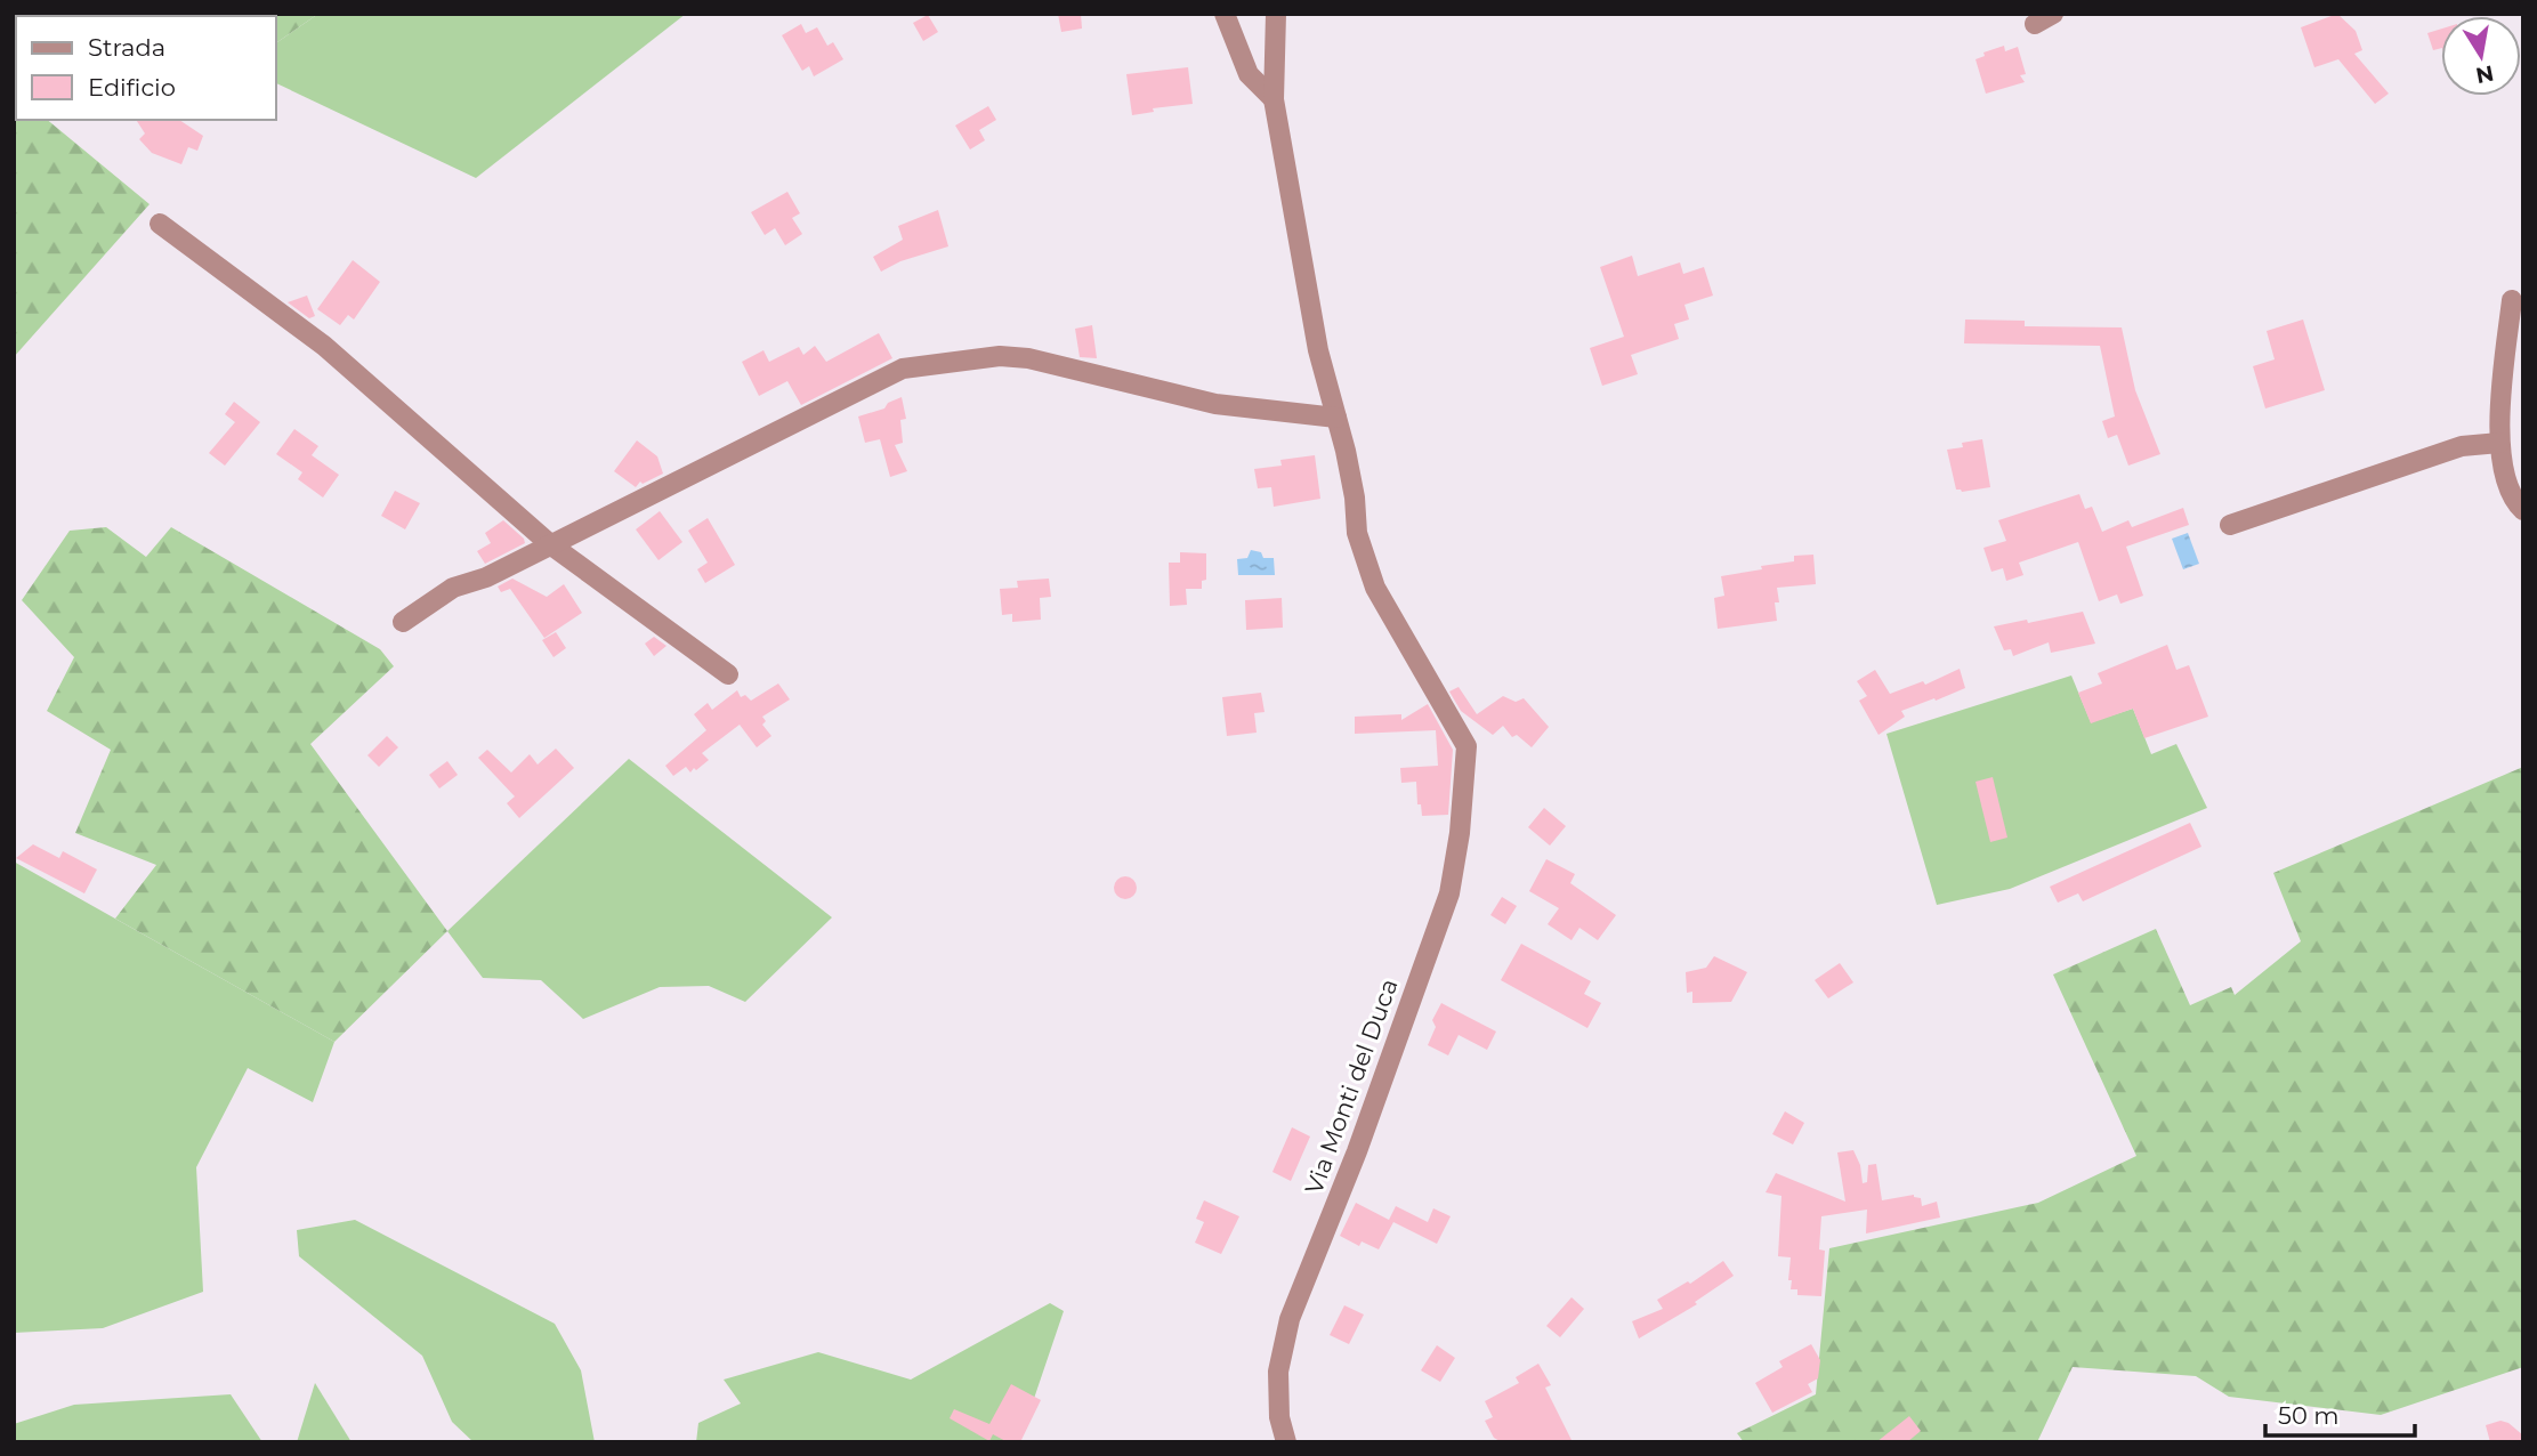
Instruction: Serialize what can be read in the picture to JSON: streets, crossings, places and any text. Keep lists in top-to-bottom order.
{
  "streets": {
    "street": ["Via Monti del Duca"]
  },
  "legend": ["Strada", "Edificio"],
  "scale_bar": "50 m",
  "north": "bottom"
}
